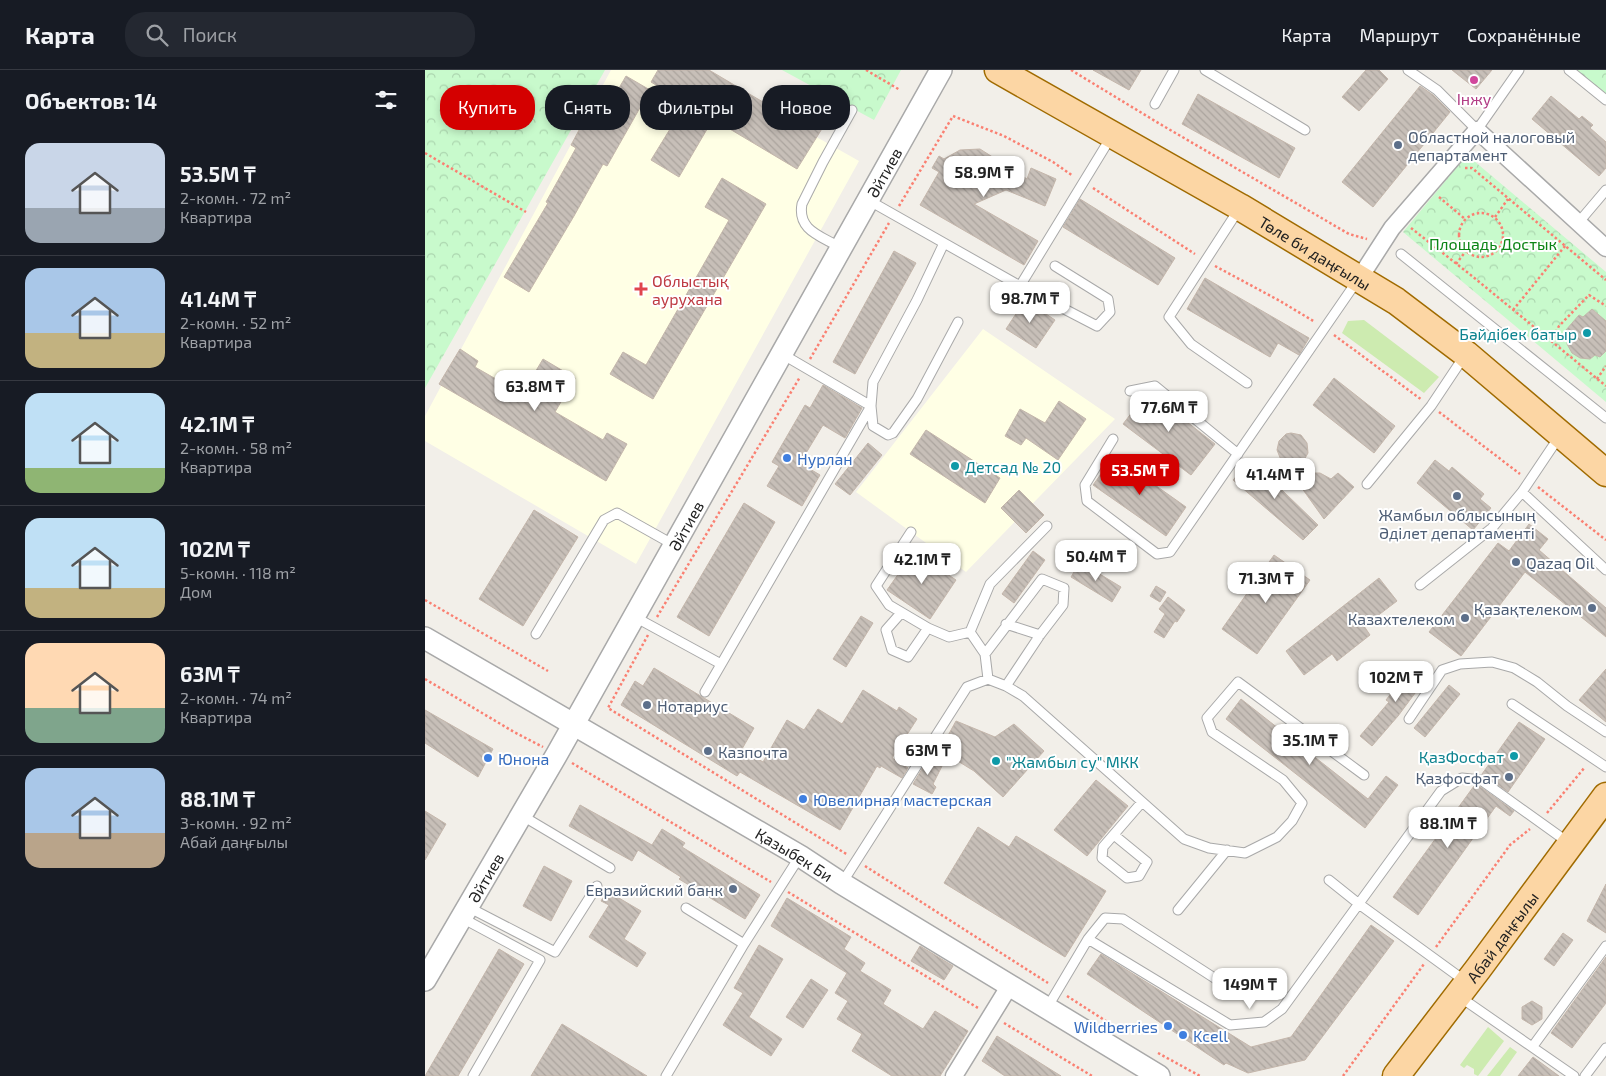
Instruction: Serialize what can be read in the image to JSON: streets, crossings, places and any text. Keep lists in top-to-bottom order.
{
  "streets": {
    "main road": ["Төле би даңғылы", "Абай даңғылы"],
    "street": ["Әйтиев", "Қазыбек Би"]
  },
  "crossings": [
    ["Әйтиев", "Қазыбек Би"]
  ],
  "parks": ["Площадь Достык"],
  "places": {
    "other": [
      "Інжу",
      "Областной налоговый департамент",
      "Бәйдібек батыр",
      "Нурлан",
      "Детсад № 20",
      "Жамбыл облысының Әділет департаменті",
      "Qazaq Oil",
      "Қазақтелеком",
      "Казахтелеком",
      "Нотариус",
      "Казпочта",
      "ҚазФосфат",
      "Юнона",
      "\"Жамбыл су\" МКК",
      "Қазфосфат",
      "Ювелирная мастерская",
      "Евразийский банк",
      "Wildberries",
      "Kcell"
    ],
    "health": ["Облыстық аурухана"]
  },
  "page": {
    "header": "Карта",
    "search": "Поиск",
    "nav": ["Карта", "Маршрут", "Сохранённые"],
    "heading": "Объектов: 14",
    "chip": [
      "Купить",
      "Снять",
      "Фильтры",
      "Новое"
    ],
    "list": [
      {
        "name": "53.5M ₸",
        "note": "2-комн. · 72 m² · Квартира"
      },
      {
        "name": "41.4M ₸",
        "note": "2-комн. · 52 m² · Квартира"
      },
      {
        "name": "42.1M ₸",
        "note": "2-комн. · 58 m² · Квартира"
      },
      {
        "name": "102M ₸",
        "note": "5-комн. · 118 m² · Дом"
      },
      {
        "name": "63M ₸",
        "note": "2-комн. · 74 m² · Квартира"
      },
      {
        "name": "88.1M ₸",
        "note": "3-комн. · 92 m² · Абай даңғылы"
      }
    ],
    "price": [
      "58.9M ₸",
      "98.7M ₸",
      "63.8M ₸",
      "77.6M ₸",
      "53.5M ₸",
      "41.4M ₸",
      "50.4M ₸",
      "42.1M ₸",
      "71.3M ₸",
      "102M ₸",
      "35.1M ₸",
      "63M ₸",
      "88.1M ₸",
      "149M ₸"
    ]
  }
}
